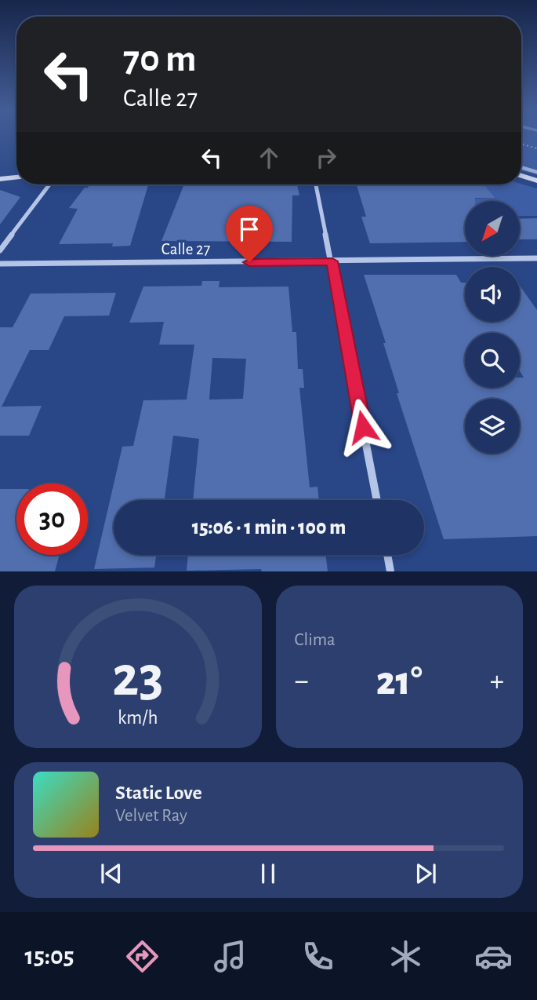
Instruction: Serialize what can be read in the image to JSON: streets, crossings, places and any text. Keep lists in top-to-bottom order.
{
  "streets": {
    "street": ["Calle 27"]
  },
  "north": "bottom left",
  "page": {
    "turn": ["70 m", "Calle 27"],
    "limit": "30",
    "trip": "15:06 · 1 min · 100 m",
    "tile": "Clima",
    "heat": ["−", "21°", "+"],
    "song": ["Static Love", "Velvet Ray"],
    "tabs": "15:05",
    "gauge": ["23", "km/h"]
  }
}
